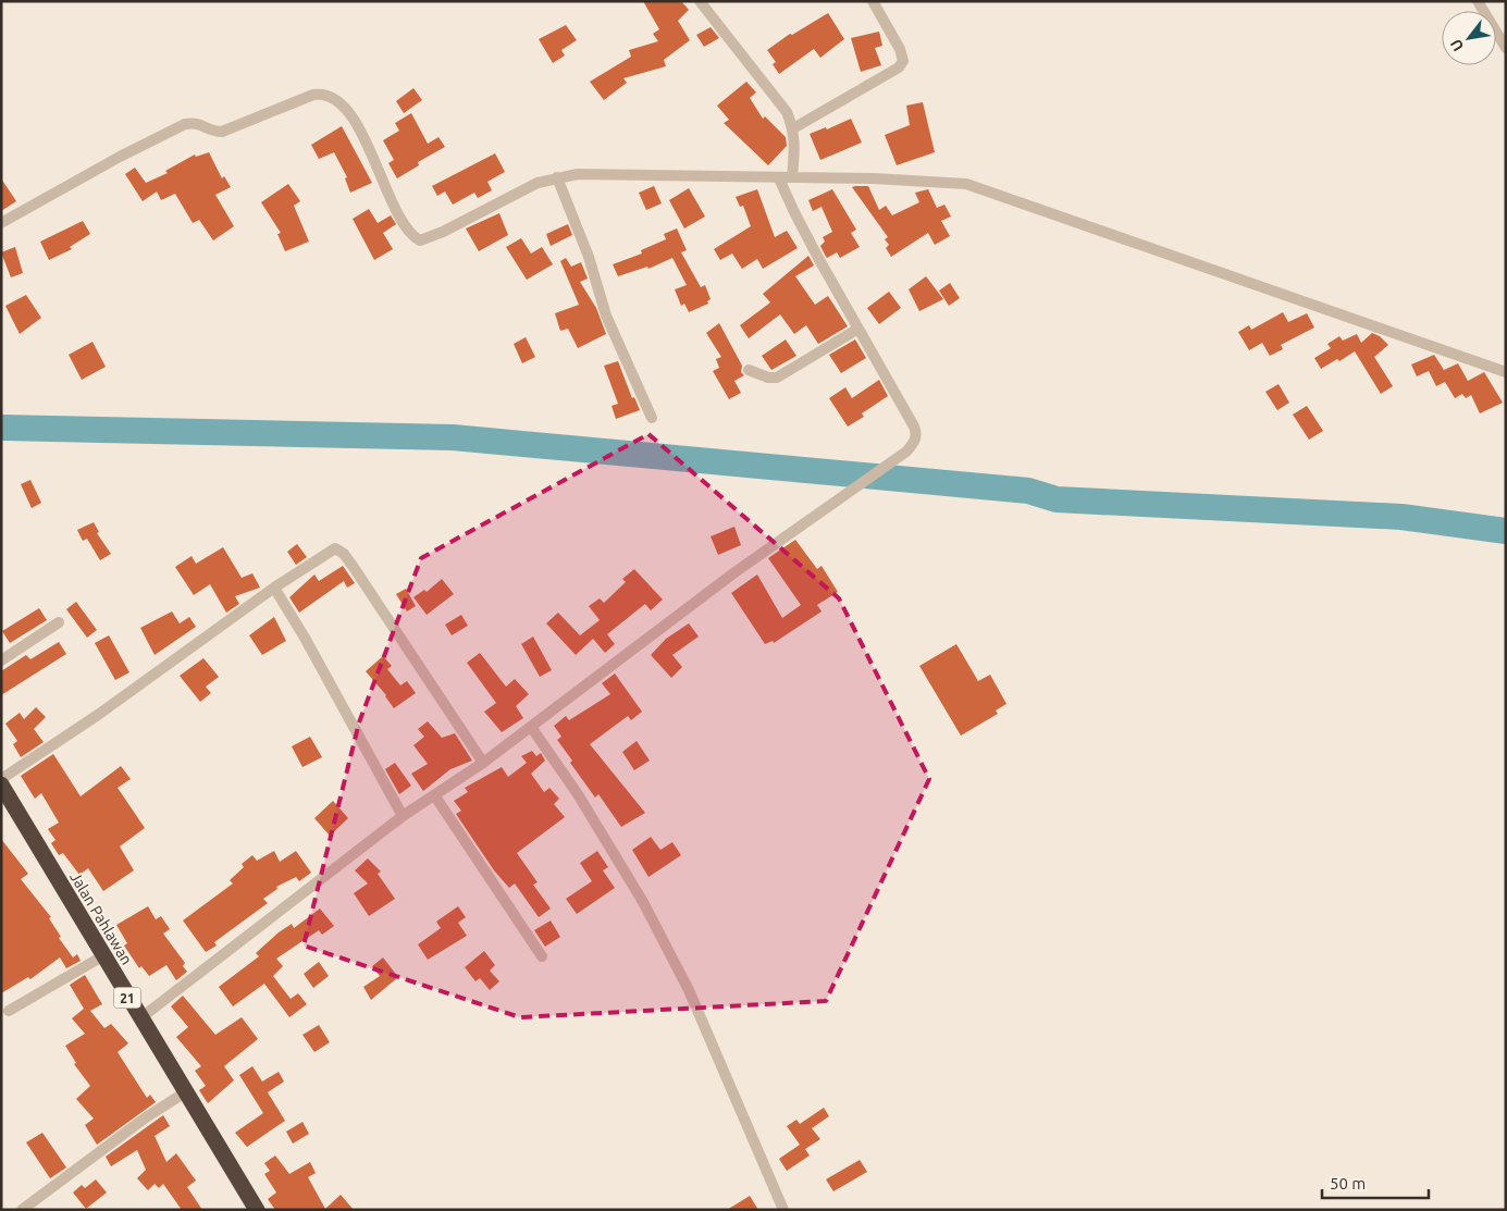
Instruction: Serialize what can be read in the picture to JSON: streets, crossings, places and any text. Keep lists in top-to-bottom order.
{
  "streets": {
    "highway": ["Jalan Pahlawan", "21"]
  },
  "scale_bar": "50 m",
  "north": "bottom left"
}
